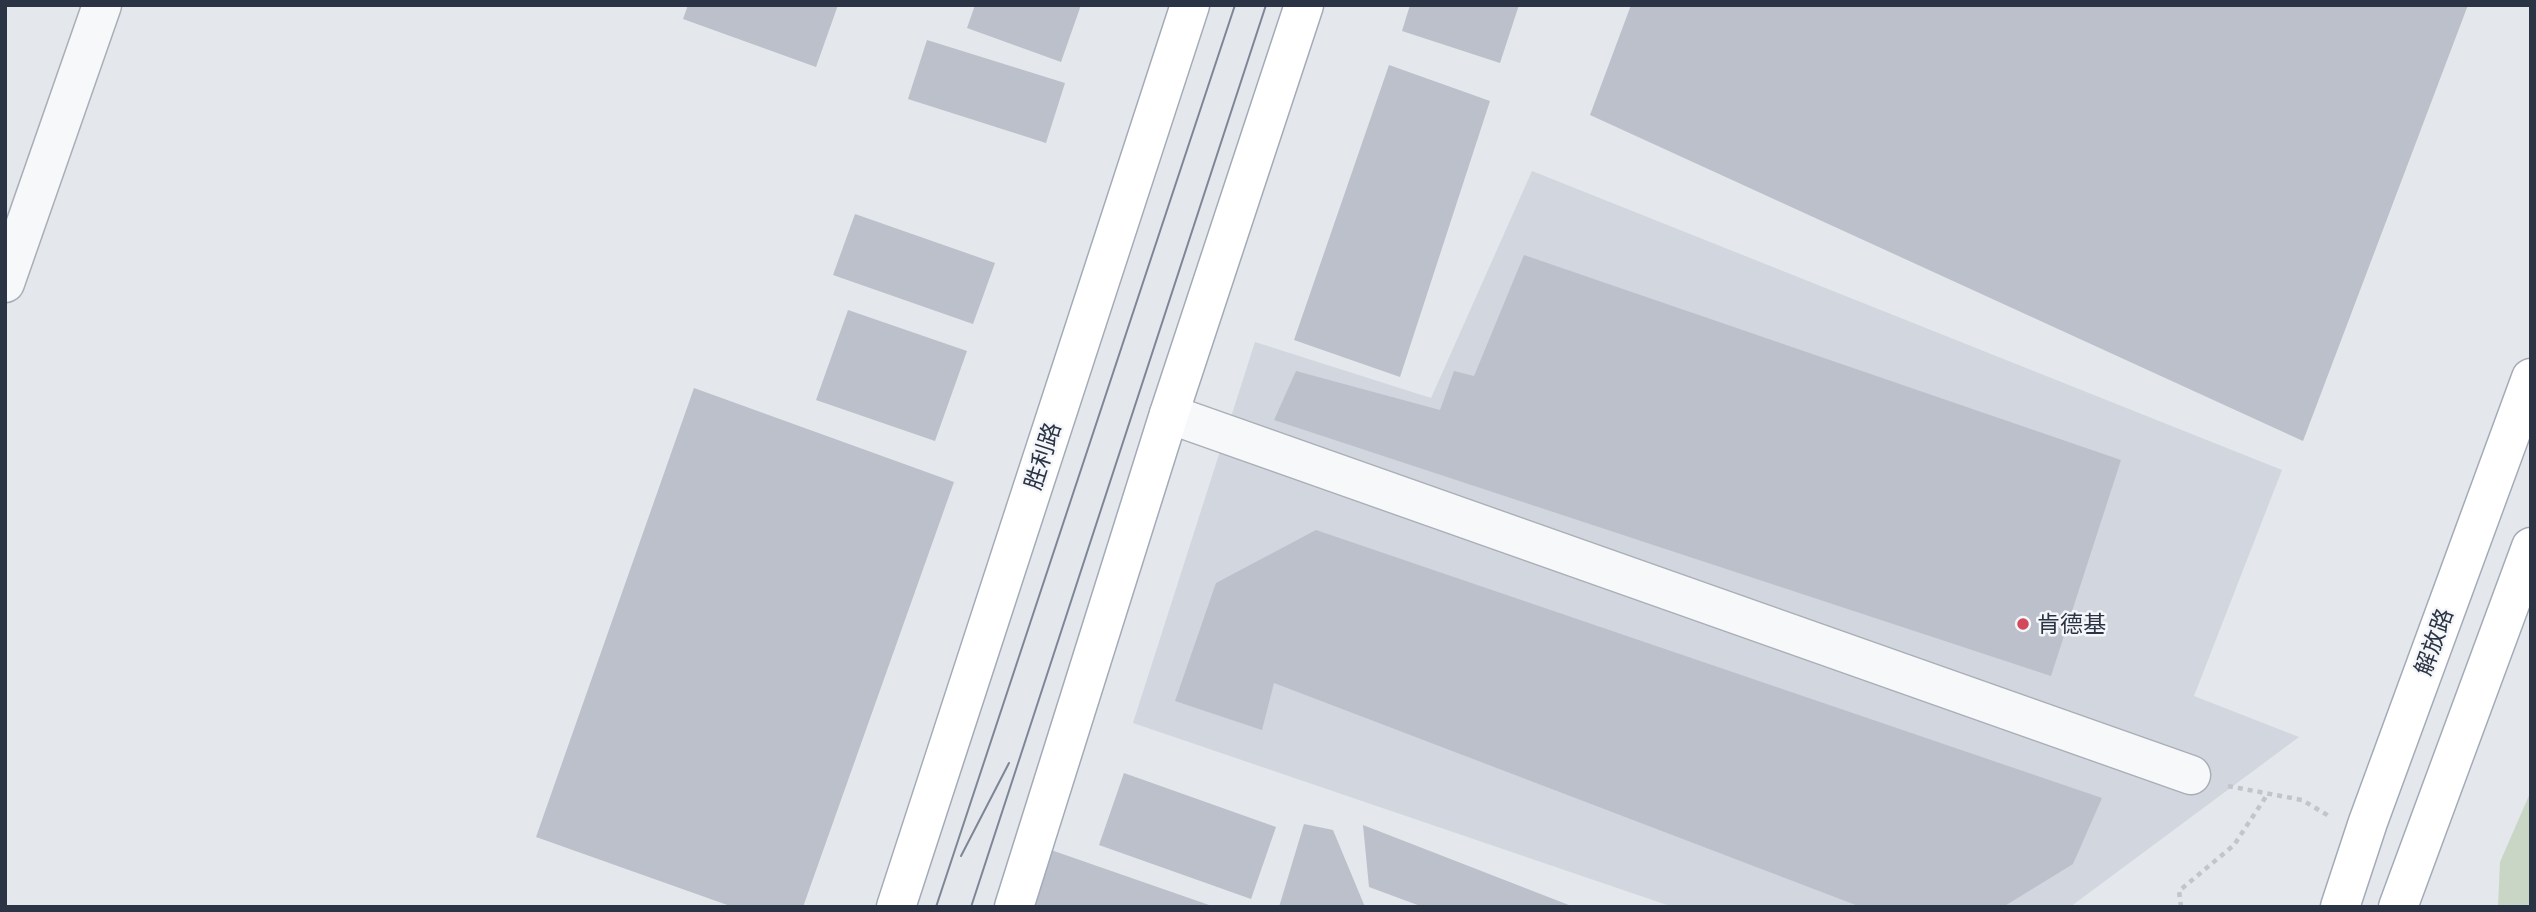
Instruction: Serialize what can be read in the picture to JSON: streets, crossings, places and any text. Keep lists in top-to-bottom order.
{
  "streets": {
    "main road": ["胜利路", "解放路"]
  },
  "places": ["肯德基"]
}
